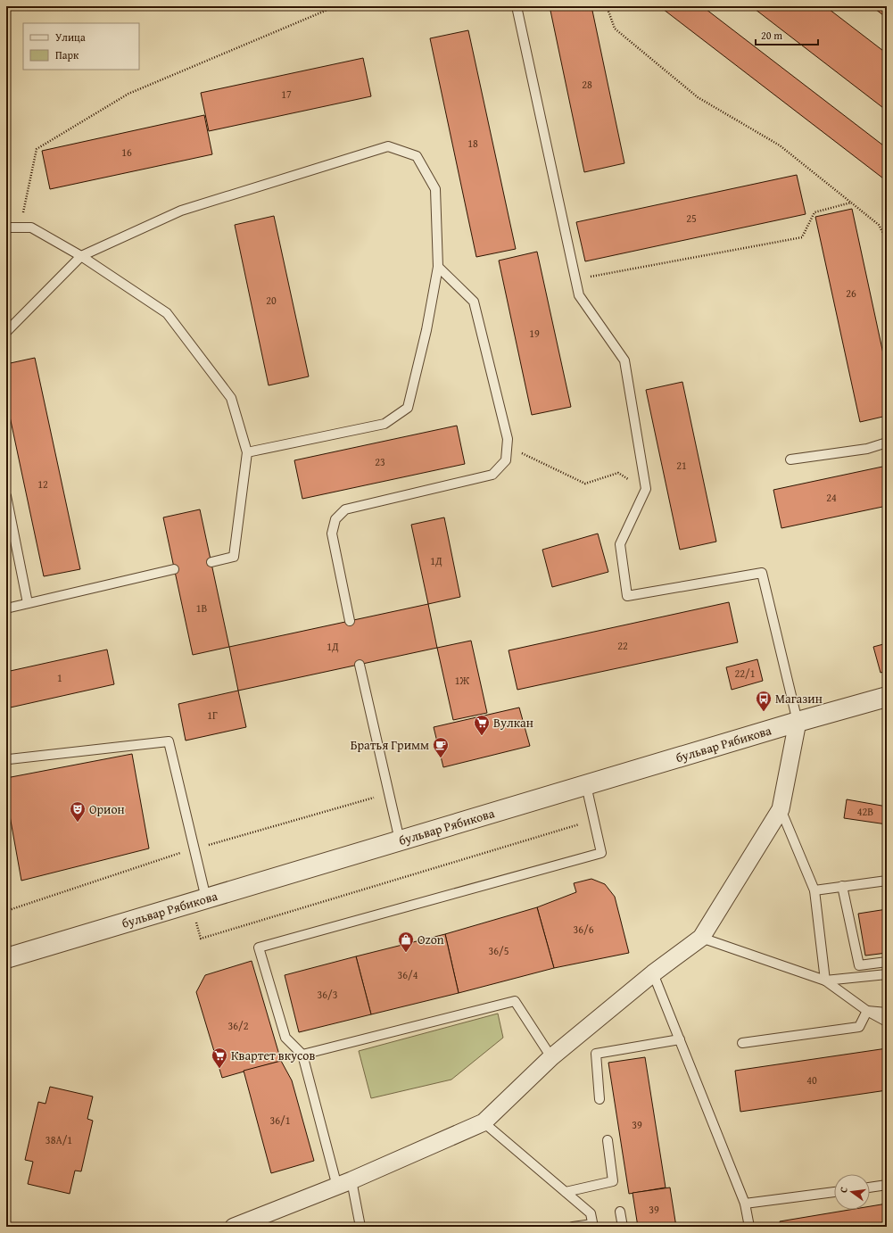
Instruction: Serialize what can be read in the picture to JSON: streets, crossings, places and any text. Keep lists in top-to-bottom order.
{
  "streets": {
    "street": ["бульвар Рябикова"]
  },
  "places": {
    "bus stop": ["Магазин"],
    "supermarket": ["Вулкан", "Квартет вкусов"],
    "cafe": ["Братья Гримм"],
    "theatre": ["Орион"],
    "shop": ["Ozon"]
  },
  "house_numbers": [
    "28",
    "17",
    "18",
    "16",
    "25",
    "26",
    "20",
    "19",
    "23",
    "21",
    "12",
    "24",
    "1Д",
    "1В",
    "22",
    "1Д",
    "22/1",
    "1",
    "1Ж",
    "1Г",
    "42В",
    "36/6",
    "36/5",
    "36/4",
    "36/3",
    "36/2",
    "40",
    "36/1",
    "39",
    "38А/1",
    "39"
  ],
  "legend": ["Улица", "Парк"],
  "scale_bar": "20 m",
  "north": "left"
}
